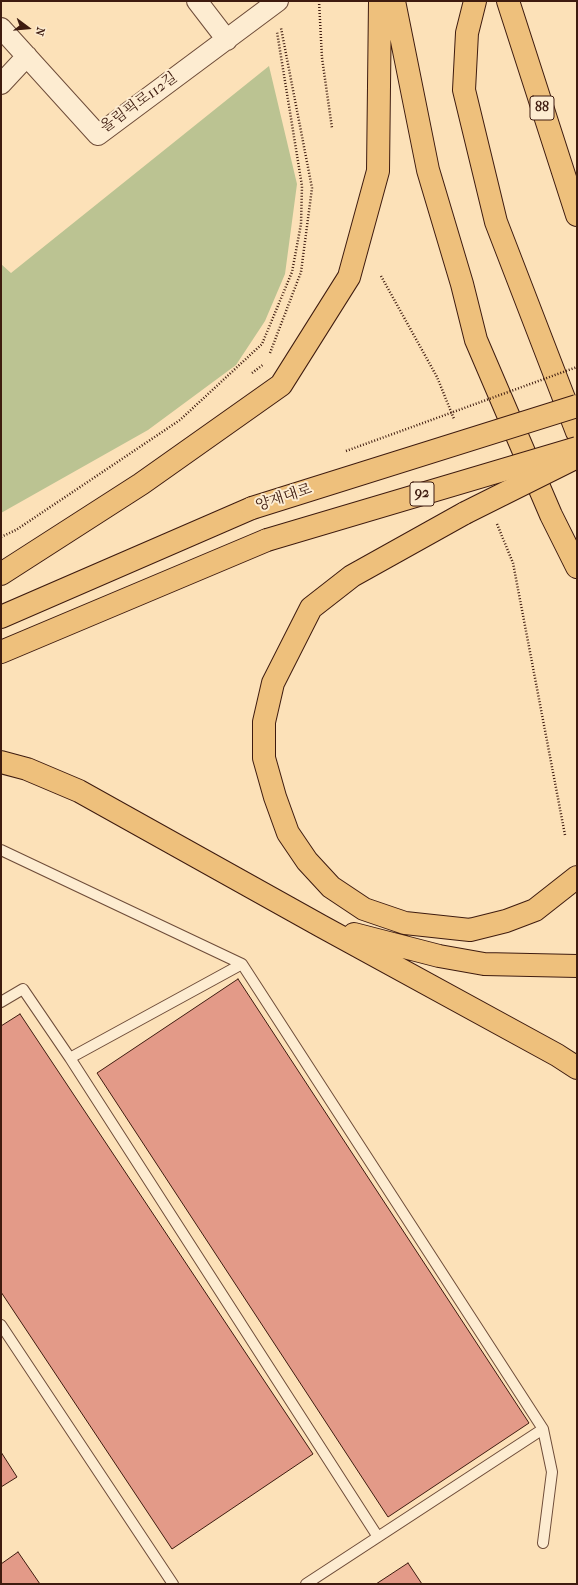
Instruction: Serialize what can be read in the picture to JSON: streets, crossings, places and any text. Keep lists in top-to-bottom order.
{
  "streets": {
    "main road": ["88", "92", "양재대로"],
    "street": ["올림픽로112길"]
  },
  "north": "right"
}
